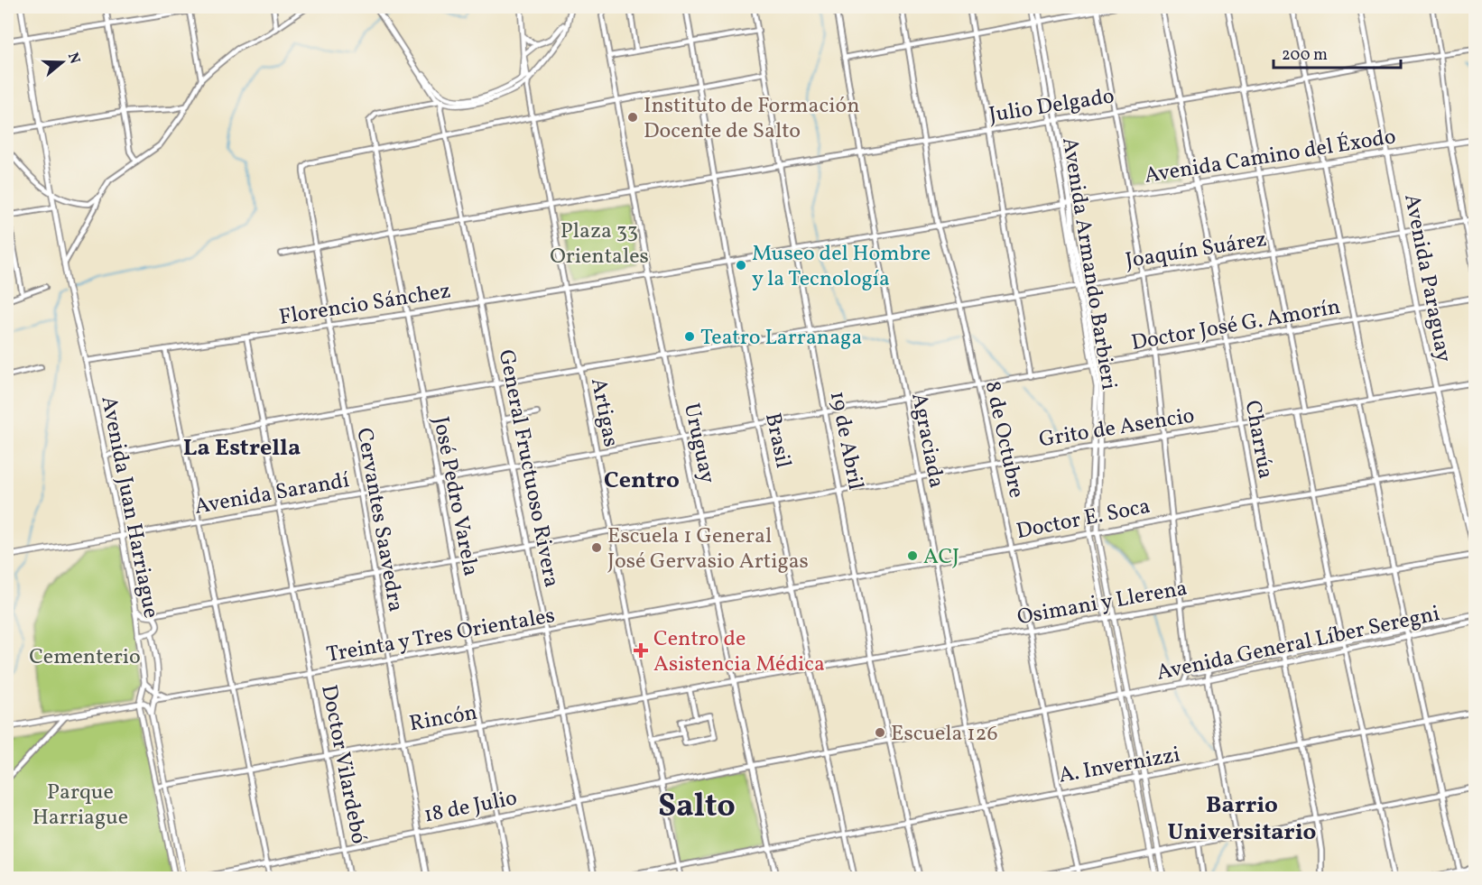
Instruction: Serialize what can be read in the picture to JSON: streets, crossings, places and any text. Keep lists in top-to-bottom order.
{
  "streets": {
    "street": [
      "Julio Delgado",
      "Avenida Camino del Éxodo",
      "Joaquín Suárez",
      "Avenida Armando Barbieri",
      "Avenida Paraguay",
      "Florencio Sánchez",
      "Doctor José G. Amorín",
      "Artigas",
      "Grito de Asencio",
      "8 de Octubre",
      "Charrúa",
      "Brasil",
      "19 de Abril",
      "Agraciada",
      "Uruguay",
      "General Fructuoso Rivera",
      "Avenida Sarandí",
      "José Pedro Varela",
      "Avenida Juan Harriague",
      "Doctor E. Soca",
      "Cervantes Saavedra",
      "Osimani y Llerena",
      "Treinta y Tres Orientales",
      "Avenida General Líber Seregni",
      "Rincón",
      "Doctor Vilardebó",
      "A. Invernizzi",
      "18 de Julio"
    ]
  },
  "crossings": [
    ["Julio Delgado", "Avenida Armando Barbieri"],
    ["Julio Delgado", "Avenida Paraguay"],
    ["Julio Delgado", "Artigas"],
    ["Julio Delgado", "8 de Octubre"],
    ["Julio Delgado", "Charrúa"],
    ["Julio Delgado", "Brasil"],
    ["Julio Delgado", "19 de Abril"],
    ["Julio Delgado", "Agraciada"],
    ["Julio Delgado", "Uruguay"],
    ["Julio Delgado", "General Fructuoso Rivera"],
    ["Julio Delgado", "José Pedro Varela"],
    ["Julio Delgado", "Cervantes Saavedra"],
    ["Avenida Camino del Éxodo", "Avenida Armando Barbieri"],
    ["Avenida Camino del Éxodo", "Avenida Paraguay"],
    ["Avenida Camino del Éxodo", "Florencio Sánchez"],
    ["Avenida Camino del Éxodo", "Charrúa"],
    ["Joaquín Suárez", "Avenida Armando Barbieri"],
    ["Joaquín Suárez", "Avenida Paraguay"],
    ["Joaquín Suárez", "Artigas"],
    ["Joaquín Suárez", "8 de Octubre"],
    ["Joaquín Suárez", "Charrúa"],
    ["Joaquín Suárez", "Brasil"],
    ["Joaquín Suárez", "19 de Abril"],
    ["Joaquín Suárez", "Agraciada"],
    ["Joaquín Suárez", "Uruguay"],
    ["Joaquín Suárez", "General Fructuoso Rivera"],
    ["Joaquín Suárez", "José Pedro Varela"],
    ["Joaquín Suárez", "Avenida Juan Harriague"],
    ["Joaquín Suárez", "Cervantes Saavedra"],
    ["Joaquín Suárez", "Doctor Vilardebó"],
    ["Avenida Armando Barbieri", "Florencio Sánchez"],
    ["Avenida Armando Barbieri", "Doctor José G. Amorín"],
    ["Avenida Armando Barbieri", "Grito de Asencio"],
    ["Avenida Armando Barbieri", "Doctor E. Soca"],
    ["Avenida Armando Barbieri", "Osimani y Llerena"],
    ["Avenida Armando Barbieri", "Avenida General Líber Seregni"],
    ["Avenida Armando Barbieri", "A. Invernizzi"],
    ["Avenida Armando Barbieri", "18 de Julio"],
    ["Avenida Paraguay", "Doctor José G. Amorín"],
    ["Avenida Paraguay", "Grito de Asencio"],
    ["Avenida Paraguay", "Doctor E. Soca"],
    ["Avenida Paraguay", "Osimani y Llerena"],
    ["Florencio Sánchez", "Artigas"],
    ["Florencio Sánchez", "8 de Octubre"],
    ["Florencio Sánchez", "Brasil"],
    ["Florencio Sánchez", "19 de Abril"],
    ["Florencio Sánchez", "Agraciada"],
    ["Florencio Sánchez", "Uruguay"],
    ["Florencio Sánchez", "General Fructuoso Rivera"],
    ["Florencio Sánchez", "José Pedro Varela"],
    ["Florencio Sánchez", "Avenida Juan Harriague"],
    ["Florencio Sánchez", "Cervantes Saavedra"],
    ["Florencio Sánchez", "Doctor Vilardebó"],
    ["Doctor José G. Amorín", "8 de Octubre"],
    ["Doctor José G. Amorín", "Charrúa"],
    ["Doctor José G. Amorín", "Brasil"],
    ["Doctor José G. Amorín", "19 de Abril"],
    ["Doctor José G. Amorín", "Agraciada"],
    ["Doctor José G. Amorín", "Uruguay"],
    ["Doctor José G. Amorín", "Avenida Sarandí"],
    ["Artigas", "Grito de Asencio"],
    ["Artigas", "Avenida Sarandí"],
    ["Artigas", "Treinta y Tres Orientales"],
    ["Artigas", "Rincón"],
    ["Artigas", "A. Invernizzi"],
    ["Artigas", "18 de Julio"],
    ["Grito de Asencio", "8 de Octubre"],
    ["Grito de Asencio", "Charrúa"],
    ["Grito de Asencio", "Brasil"],
    ["Grito de Asencio", "19 de Abril"],
    ["Grito de Asencio", "Agraciada"],
    ["Grito de Asencio", "Uruguay"],
    ["Grito de Asencio", "General Fructuoso Rivera"],
    ["Grito de Asencio", "José Pedro Varela"],
    ["Grito de Asencio", "Avenida Juan Harriague"],
    ["Grito de Asencio", "Cervantes Saavedra"],
    ["Grito de Asencio", "Doctor Vilardebó"],
    ["8 de Octubre", "Doctor E. Soca"],
    ["8 de Octubre", "Osimani y Llerena"],
    ["8 de Octubre", "A. Invernizzi"],
    ["8 de Octubre", "18 de Julio"],
    ["Charrúa", "Doctor E. Soca"],
    ["Charrúa", "Osimani y Llerena"],
    ["Charrúa", "Avenida General Líber Seregni"],
    ["Charrúa", "A. Invernizzi"],
    ["Brasil", "Doctor E. Soca"],
    ["Brasil", "Osimani y Llerena"],
    ["Brasil", "A. Invernizzi"],
    ["Brasil", "18 de Julio"],
    ["19 de Abril", "Doctor E. Soca"],
    ["19 de Abril", "Osimani y Llerena"],
    ["19 de Abril", "A. Invernizzi"],
    ["19 de Abril", "18 de Julio"],
    ["Agraciada", "Doctor E. Soca"],
    ["Agraciada", "Osimani y Llerena"],
    ["Agraciada", "A. Invernizzi"],
    ["Agraciada", "18 de Julio"],
    ["Uruguay", "Avenida Sarandí"],
    ["Uruguay", "Doctor E. Soca"],
    ["Uruguay", "Osimani y Llerena"],
    ["Uruguay", "Treinta y Tres Orientales"],
    ["Uruguay", "Rincón"],
    ["Uruguay", "A. Invernizzi"],
    ["Uruguay", "18 de Julio"],
    ["General Fructuoso Rivera", "Avenida Sarandí"],
    ["General Fructuoso Rivera", "José Pedro Varela"],
    ["General Fructuoso Rivera", "Treinta y Tres Orientales"],
    ["General Fructuoso Rivera", "Rincón"],
    ["General Fructuoso Rivera", "18 de Julio"],
    ["Avenida Sarandí", "José Pedro Varela"],
    ["Avenida Sarandí", "Avenida Juan Harriague"],
    ["Avenida Sarandí", "Cervantes Saavedra"],
    ["Avenida Sarandí", "Doctor Vilardebó"],
    ["José Pedro Varela", "Cervantes Saavedra"],
    ["José Pedro Varela", "Treinta y Tres Orientales"],
    ["José Pedro Varela", "Rincón"],
    ["José Pedro Varela", "18 de Julio"],
    ["Avenida Juan Harriague", "Treinta y Tres Orientales"],
    ["Avenida Juan Harriague", "Rincón"],
    ["Doctor E. Soca", "Treinta y Tres Orientales"],
    ["Cervantes Saavedra", "Treinta y Tres Orientales"],
    ["Cervantes Saavedra", "Rincón"],
    ["Cervantes Saavedra", "18 de Julio"],
    ["Osimani y Llerena", "Rincón"],
    ["Treinta y Tres Orientales", "Doctor Vilardebó"],
    ["Avenida General Líber Seregni", "18 de Julio"],
    ["Rincón", "Doctor Vilardebó"],
    ["Doctor Vilardebó", "18 de Julio"]
  ],
  "districts": [
    "La Estrella",
    "Centro",
    "Salto",
    "Barrio Universitario"
  ],
  "parks": ["Plaza 33 Orientales", "Cementerio", "Parque Harriague"],
  "places": {
    "other": [
      "Instituto de Formación Docente de Salto",
      "Museo del Hombre y la Tecnología",
      "Teatro Larranaga",
      "Escuela 1 General José Gervasio Artigas",
      "ACJ",
      "Escuela 126"
    ],
    "health": ["Centro de Asistencia Médica"]
  },
  "scale_bar": "200 m",
  "north": "right"
}
